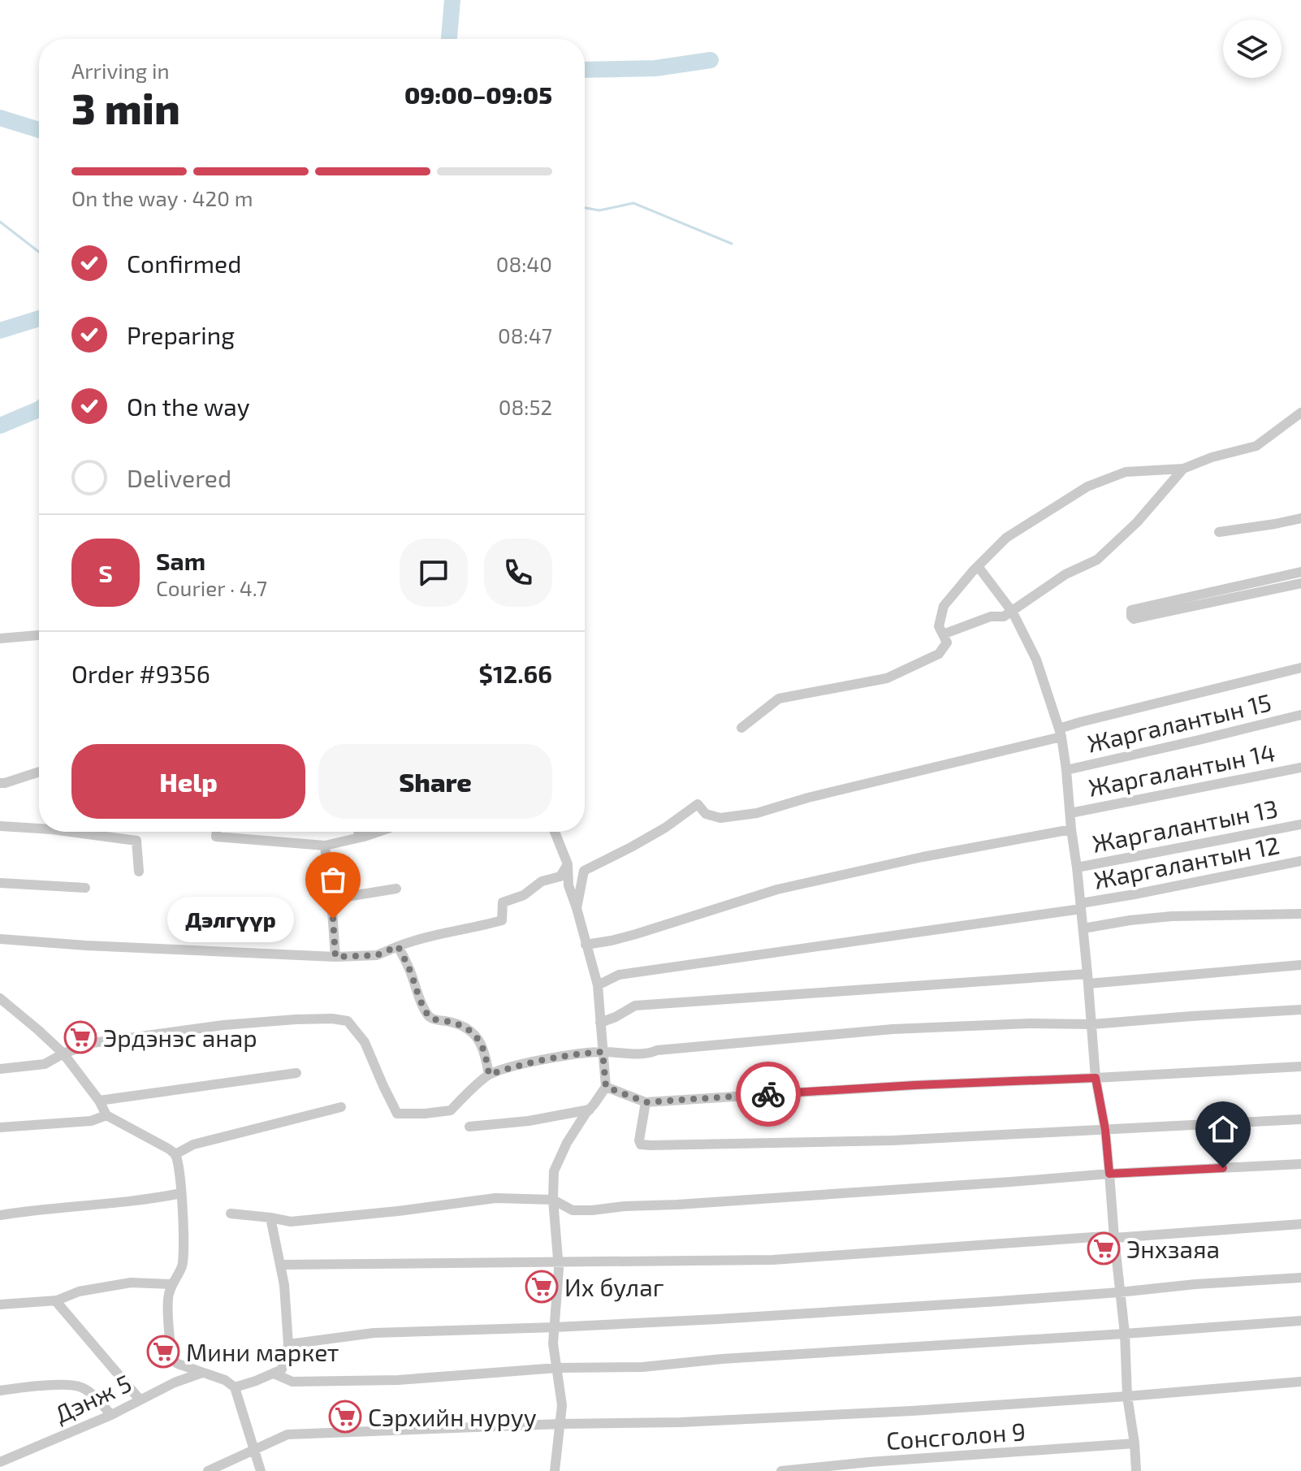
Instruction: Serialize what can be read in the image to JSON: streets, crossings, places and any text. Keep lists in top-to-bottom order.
{
  "streets": {
    "street": [
      "Жаргалантын 15",
      "Жаргалантын 14",
      "Жаргалантын 13",
      "Жаргалантын 12",
      "Дэнж 5",
      "Сонсголон 9"
    ]
  },
  "places": {
    "other": ["Дэлгүүр"],
    "supermarket": [
      "Эрдэнэс анар",
      "Энхзаяа",
      "Их булаг",
      "Мини маркет",
      "Сэрхийн нуруу"
    ]
  },
  "page": {
    "heading": ["3 min", "Arriving in", "09:00–09:05"],
    "panel": [
      "Sam",
      "Courier · 4.7",
      "Order #9356",
      "$12.66"
    ],
    "bar": "On the way · 420 m",
    "list": [
      ["Confirmed", "08:40"],
      ["Preparing", "08:47"],
      ["On the way", "08:52"],
      "Delivered"
    ],
    "round": "S",
    "buttons": ["Help", "Share"],
    "bubble": "Дэлгүүр"
  }
}
